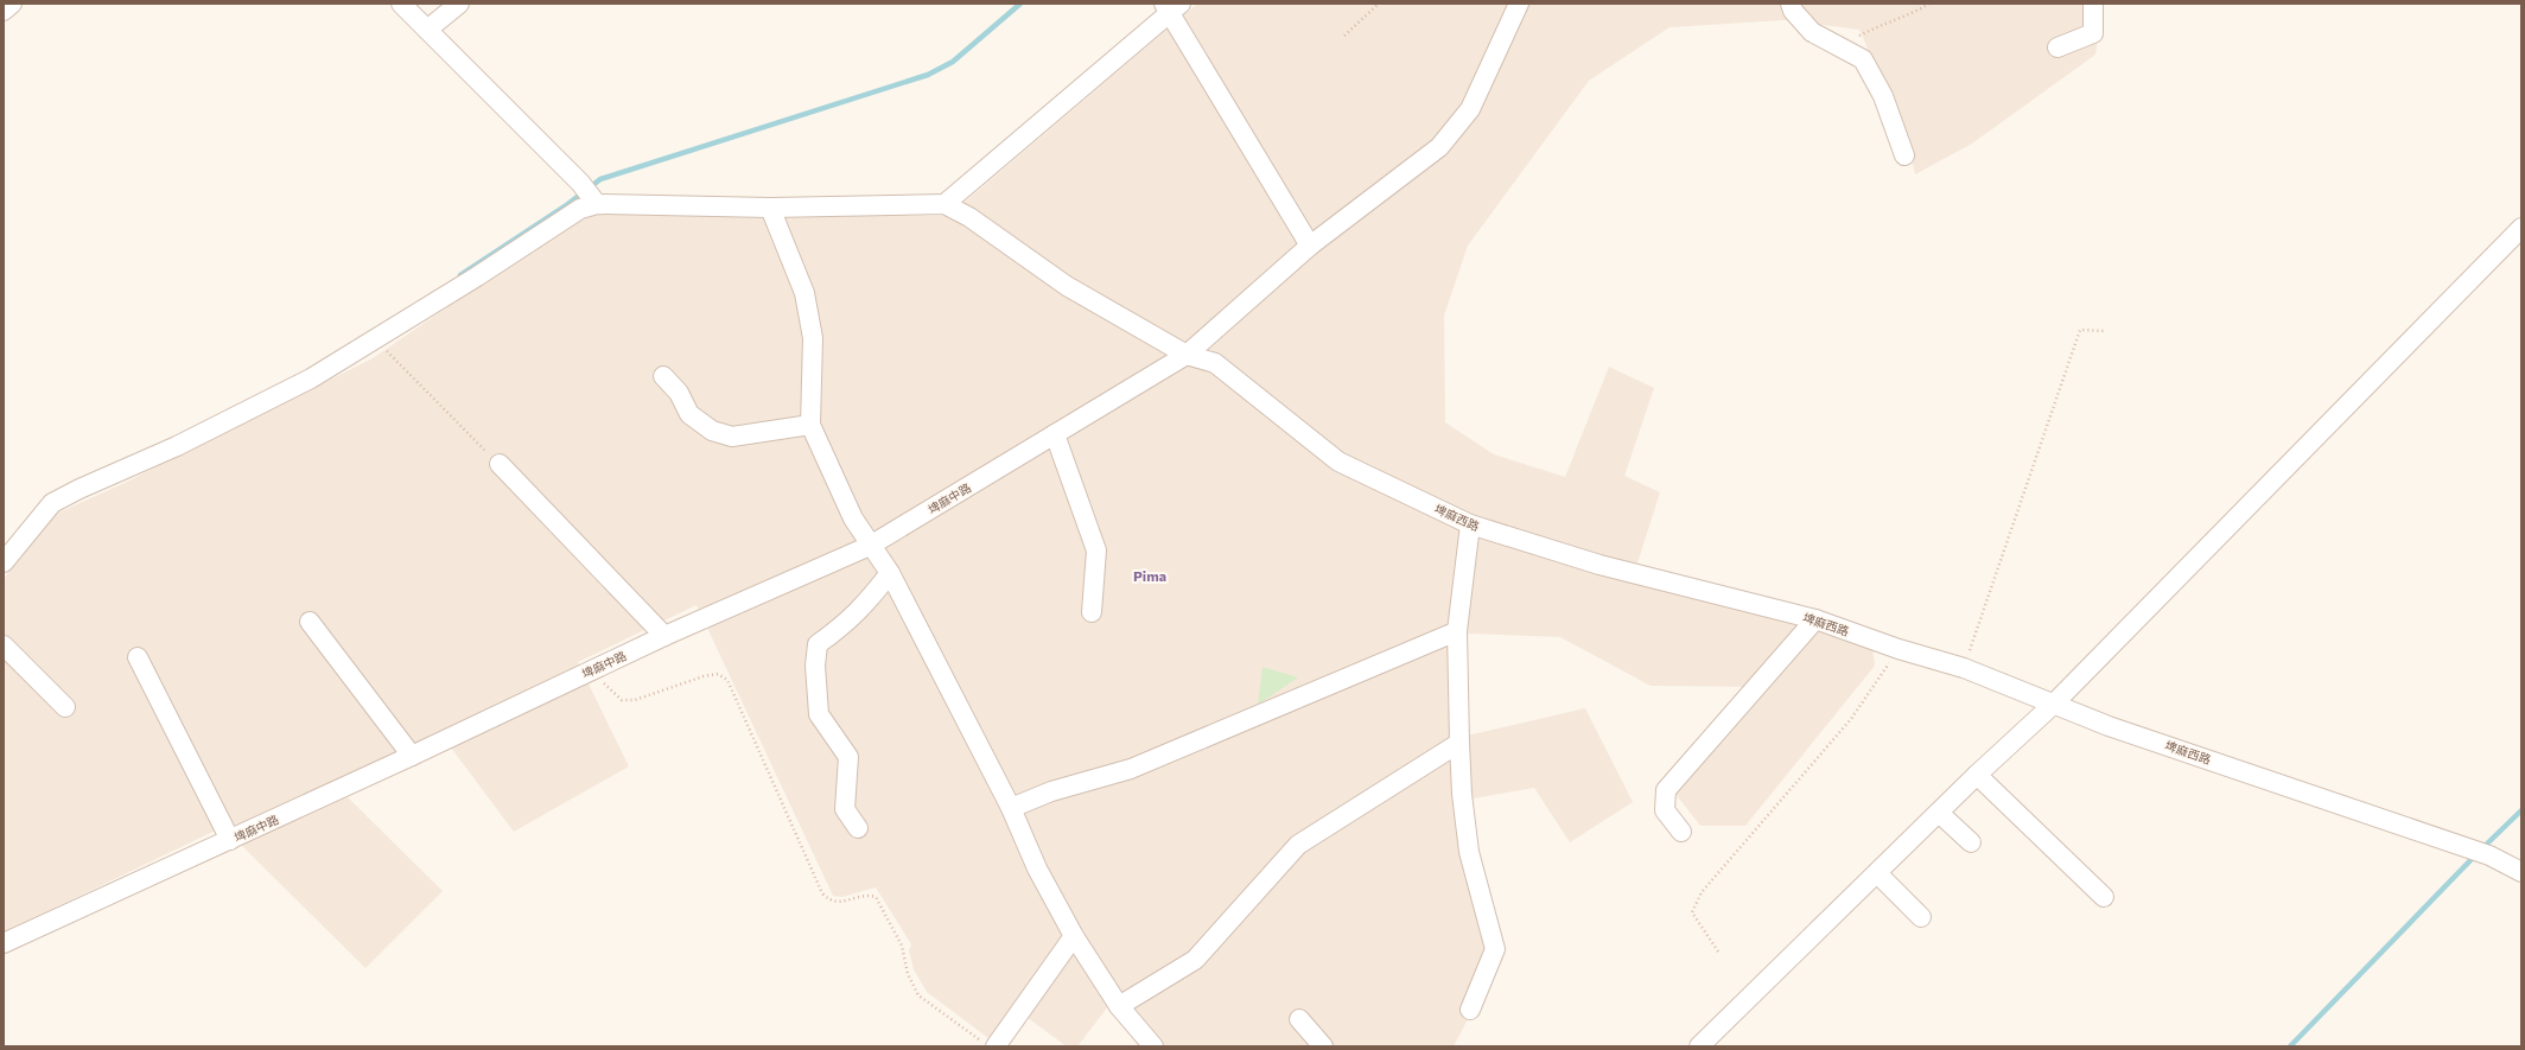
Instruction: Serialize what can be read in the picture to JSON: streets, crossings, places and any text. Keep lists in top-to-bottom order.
{
  "streets": {
    "street": ["埤麻中路", "埤麻西路"]
  },
  "crossings": [
    ["埤麻中路", "埤麻西路"]
  ],
  "districts": ["Pima"]
}
